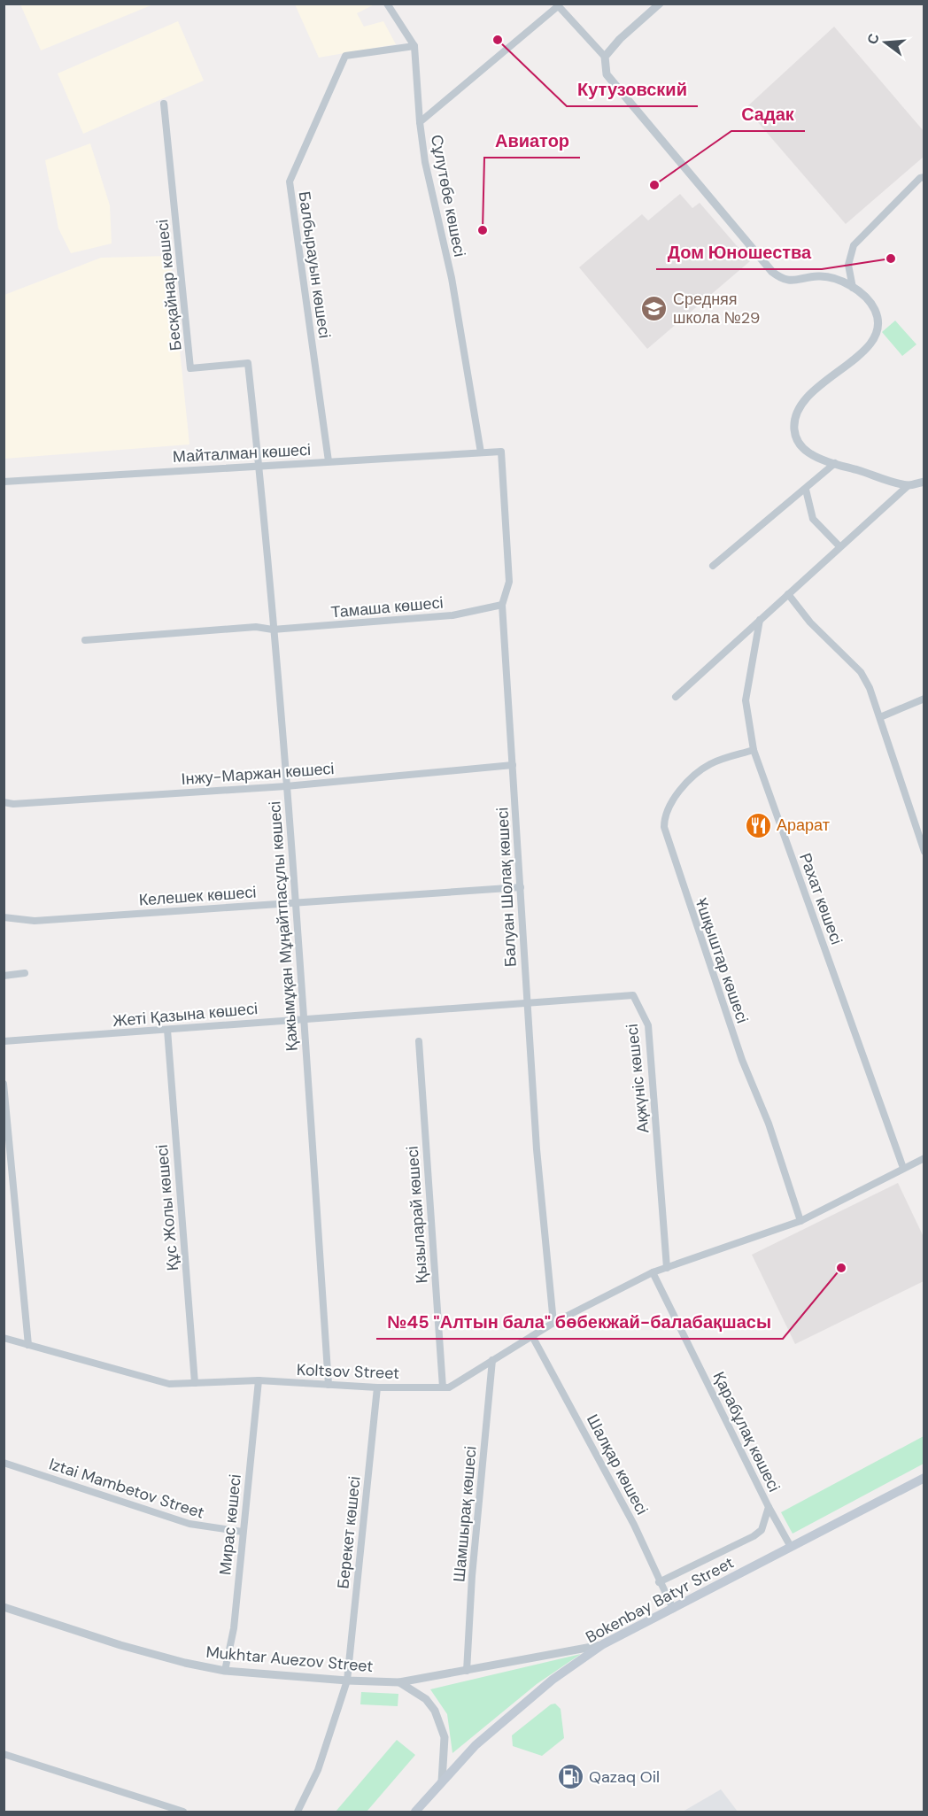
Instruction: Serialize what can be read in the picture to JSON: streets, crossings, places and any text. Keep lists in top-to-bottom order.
{
  "streets": {
    "main road": ["Bokenbay Batyr Street"],
    "street": [
      "Сұлутөбе көшесі",
      "Балбырауын көшесі",
      "Бесқайнар көшесі",
      "Майталман көшесі",
      "Тамаша көшесі",
      "Інжу-Маржан көшесі",
      "Балуан Шолақ көшесі",
      "Келешек көшесі",
      "Рахат көшесі",
      "Қажымұқан Мұңайтпасұлы көшесі",
      "Ұшқыштар көшесі",
      "Жеті Қазына көшесі",
      "Ақжүніс көшесі",
      "Құс Жолы көшесі",
      "Қызыларай көшесі",
      "Koltsov Street",
      "Қарабұлақ көшесі",
      "Шалқар көшесі",
      "Iztai Mambetov Street",
      "Шамшырақ көшесі",
      "Мирас көшесі",
      "Берекет көшесі",
      "Mukhtar Auezov Street"
    ]
  },
  "crossings": [
    ["Сұлутөбе көшесі", "Майталман көшесі"],
    ["Балбырауын көшесі", "Майталман көшесі"],
    ["Бесқайнар көшесі", "Майталман көшесі"],
    ["Бесқайнар көшесі", "Қажымұқан Мұңайтпасұлы көшесі"],
    ["Майталман көшесі", "Балуан Шолақ көшесі"],
    ["Майталман көшесі", "Қажымұқан Мұңайтпасұлы көшесі"],
    ["Тамаша көшесі", "Балуан Шолақ көшесі"],
    ["Тамаша көшесі", "Қажымұқан Мұңайтпасұлы көшесі"],
    ["Інжу-Маржан көшесі", "Балуан Шолақ көшесі"],
    ["Інжу-Маржан көшесі", "Қажымұқан Мұңайтпасұлы көшесі"],
    ["Балуан Шолақ көшесі", "Келешек көшесі"],
    ["Балуан Шолақ көшесі", "Жеті Қазына көшесі"],
    ["Балуан Шолақ көшесі", "Ақжүніс көшесі"],
    ["Балуан Шолақ көшесі", "Koltsov Street"],
    ["Келешек көшесі", "Қажымұқан Мұңайтпасұлы көшесі"],
    ["Рахат көшесі", "Ұшқыштар көшесі"],
    ["Рахат көшесі", "Koltsov Street"],
    ["Қажымұқан Мұңайтпасұлы көшесі", "Жеті Қазына көшесі"],
    ["Қажымұқан Мұңайтпасұлы көшесі", "Koltsov Street"],
    ["Ұшқыштар көшесі", "Koltsov Street"],
    ["Жеті Қазына көшесі", "Ақжүніс көшесі"],
    ["Жеті Қазына көшесі", "Құс Жолы көшесі"],
    ["Ақжүніс көшесі", "Koltsov Street"],
    ["Құс Жолы көшесі", "Koltsov Street"],
    ["Қызыларай көшесі", "Koltsov Street"],
    ["Koltsov Street", "Қарабұлақ көшесі"],
    ["Koltsov Street", "Шалқар көшесі"],
    ["Koltsov Street", "Шамшырақ көшесі"],
    ["Koltsov Street", "Мирас көшесі"],
    ["Koltsov Street", "Берекет көшесі"],
    ["Қарабұлақ көшесі", "Шалқар көшесі"],
    ["Шалқар көшесі", "Bokenbay Batyr Street"],
    ["Iztai Mambetov Street", "Мирас көшесі"],
    ["Шамшырақ көшесі", "Mukhtar Auezov Street"],
    ["Мирас көшесі", "Mukhtar Auezov Street"],
    ["Берекет көшесі", "Mukhtar Auezov Street"],
    ["Bokenbay Batyr Street", "Mukhtar Auezov Street"]
  ],
  "places": {
    "other": [
      "Кутузовский",
      "Садак",
      "Авиатор",
      "Дом Юношества",
      "№45 \"Алтын бала\" бөбекжай-балабақшасы"
    ],
    "school or university": ["Средняя школа №29"],
    "restaurant": ["Арарат"],
    "fuel station": ["Qazaq Oil"]
  },
  "north": "left"
}
